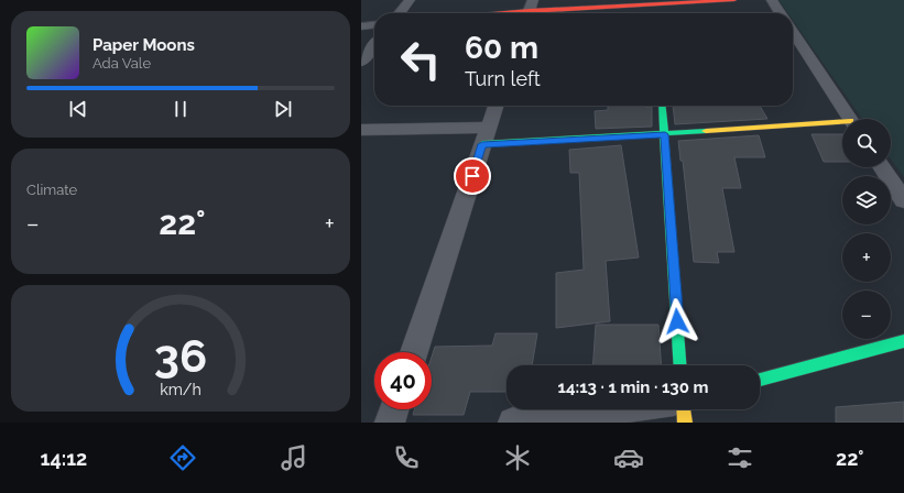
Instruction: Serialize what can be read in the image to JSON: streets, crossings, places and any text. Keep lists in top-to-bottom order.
{
  "page": {
    "turn": ["60 m", "Turn left"],
    "song": ["Paper Moons", "Ada Vale"],
    "map_buttons": ["+", "−"],
    "tile": "Climate",
    "heat": ["−", "22°", "+"],
    "limit": "40",
    "trip": "14:13 · 1 min · 130 m",
    "tabs": ["14:12", "22°"],
    "gauge": ["36", "km/h"]
  }
}
